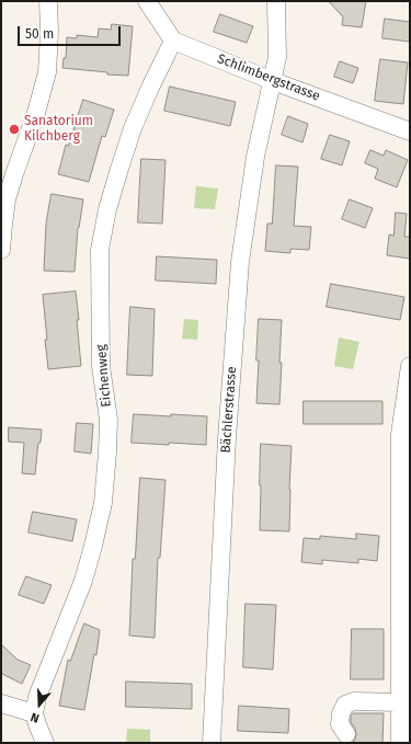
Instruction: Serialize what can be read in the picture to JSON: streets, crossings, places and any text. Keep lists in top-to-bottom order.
{
  "streets": {
    "street": ["Schlimbergstrasse", "Eichenweg", "Bächlerstrasse"]
  },
  "crossings": [
    ["Schlimbergstrasse", "Eichenweg"],
    ["Schlimbergstrasse", "Bächlerstrasse"]
  ],
  "places": ["Sanatorium Kilchberg"],
  "scale_bar": "50 m",
  "north": "bottom"
}
